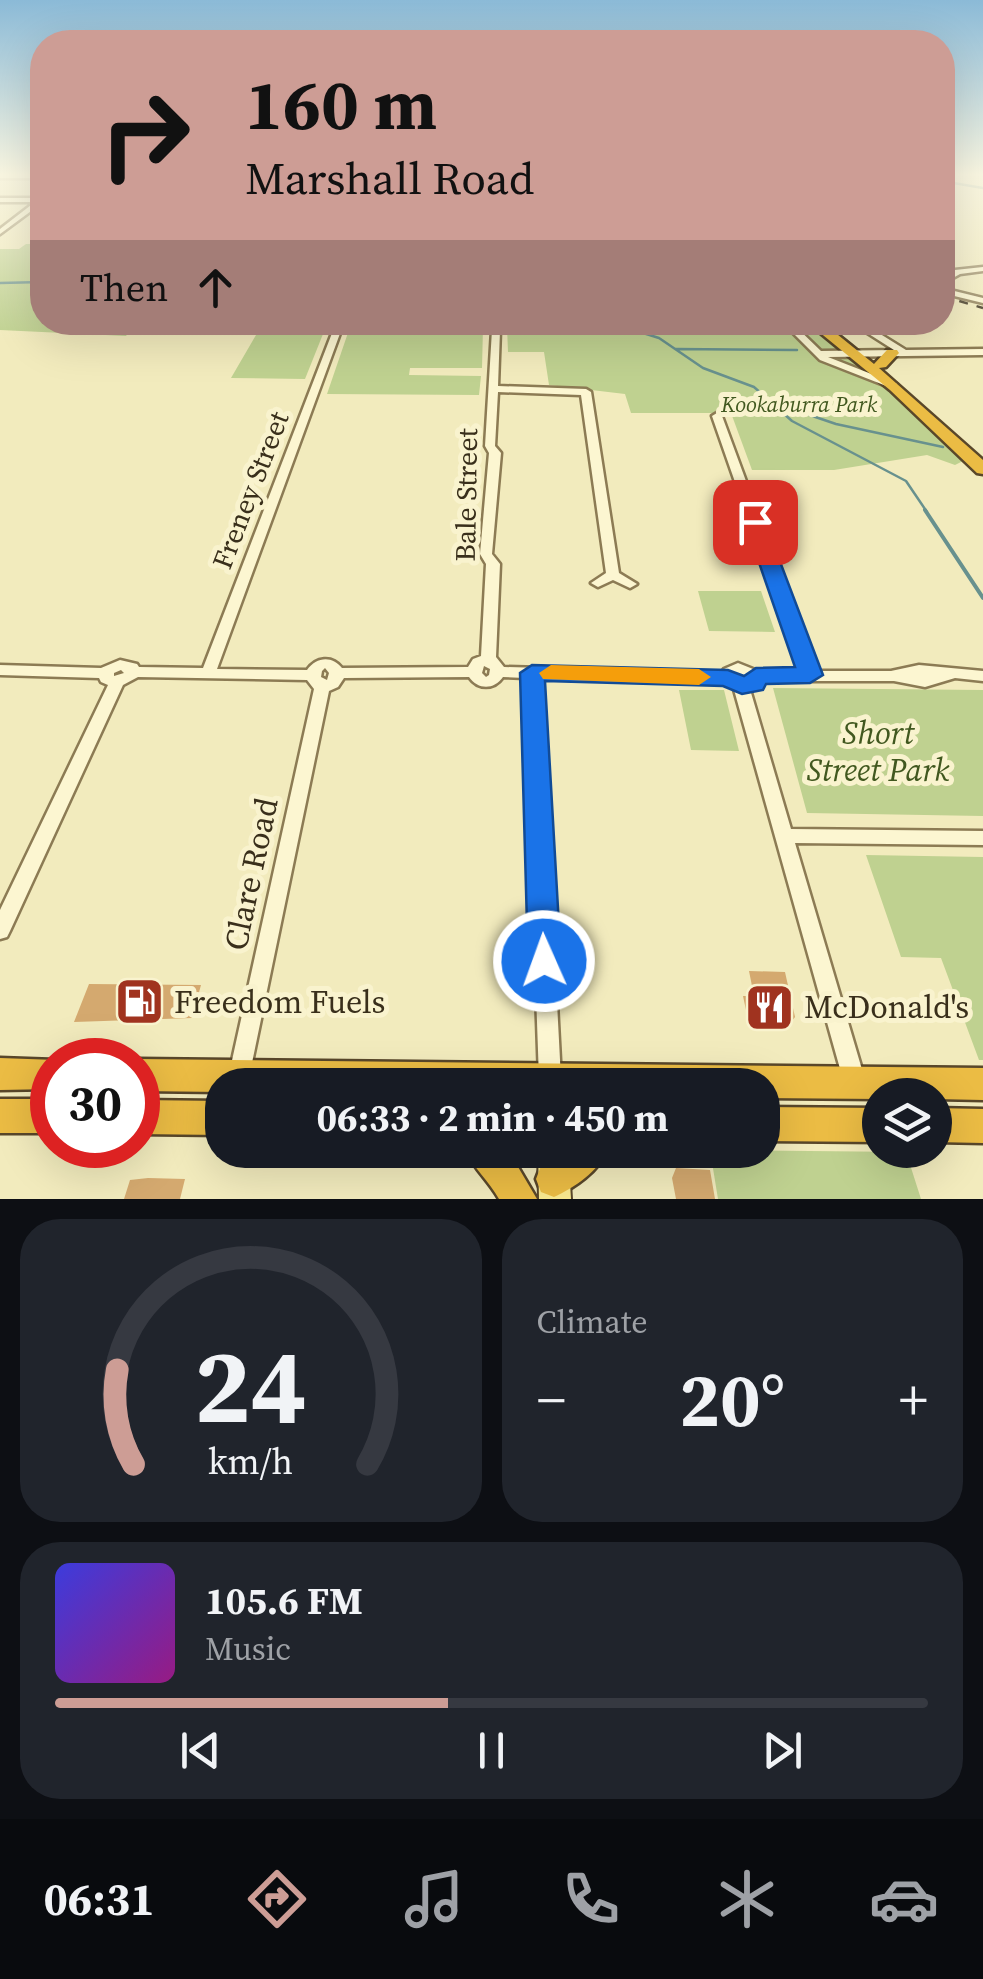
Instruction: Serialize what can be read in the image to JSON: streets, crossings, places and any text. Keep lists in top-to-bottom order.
{
  "streets": {
    "street": ["Freney Street", "Bale Street", "Clare Road"]
  },
  "parks": ["Kookaburra Park", "Short Street Park"],
  "places": {
    "fuel station": ["Freedom Fuels"],
    "restaurant": ["McDonald's"]
  },
  "page": {
    "turn": ["160 m", "Marshall Road"],
    "then": "Then",
    "limit": "30",
    "trip": "06:33 · 2 min · 450 m",
    "tile": "Climate",
    "heat": ["−", "20°", "+"],
    "song": ["105.6 FM", "Music"],
    "tabs": "06:31",
    "gauge": ["24", "km/h"]
  }
}
